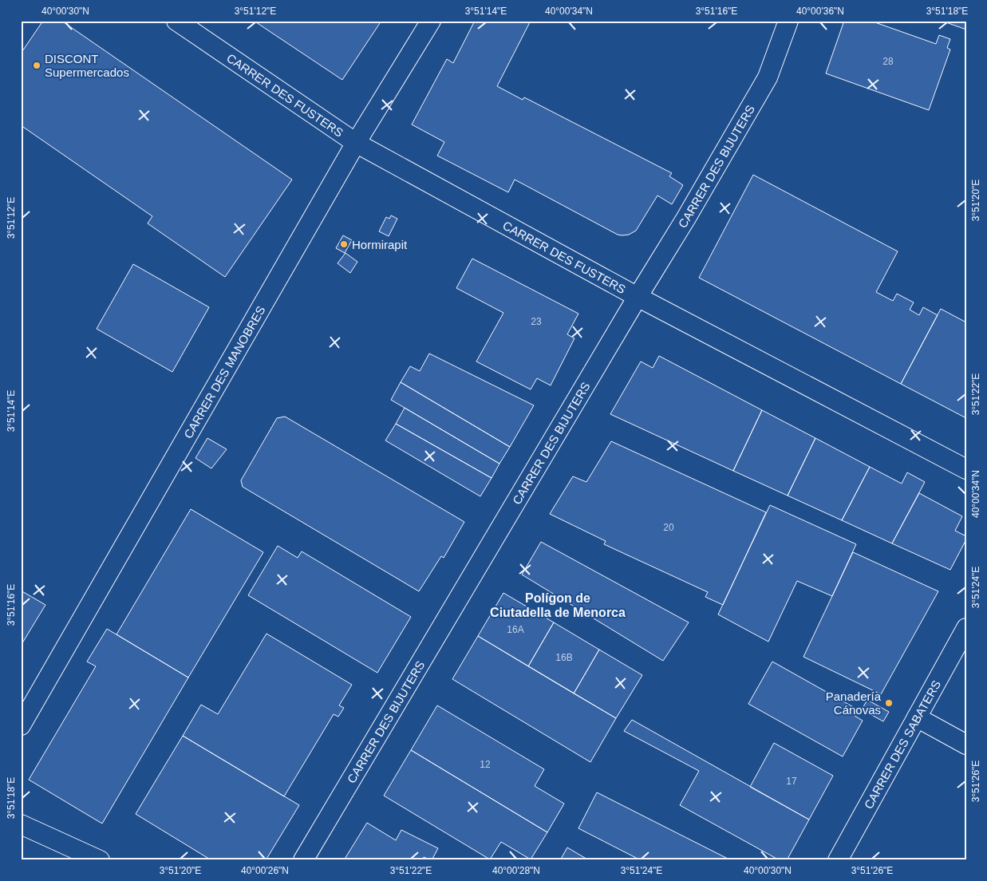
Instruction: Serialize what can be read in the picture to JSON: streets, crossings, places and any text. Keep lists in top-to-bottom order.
{
  "streets": {
    "street": [
      "CARRER DES FUSTERS",
      "CARRER DES BIJUTERS",
      "CARRER DES MANOBRES",
      "CARRER DES SABATERS"
    ]
  },
  "crossings": [
    ["CARRER DES FUSTERS", "CARRER DES BIJUTERS"],
    ["CARRER DES FUSTERS", "CARRER DES MANOBRES"]
  ],
  "districts": ["Polígon de Ciutadella de Menorca"],
  "places": ["DISCONT Supermercados", "Hormirapit", "Panadería Cánovas"],
  "house_numbers": [
    "28",
    "23",
    "20",
    "16A",
    "16B",
    "12",
    "17"
  ],
  "coordinates": [
    "40°00'30\"N",
    "3°51'12\"E",
    "3°51'14\"E",
    "40°00'34\"N",
    "3°51'16\"E",
    "40°00'36\"N",
    "3°51'18\"E",
    "3°51'20\"E",
    "3°51'22\"E",
    "3°51'24\"E",
    "3°51'26\"E",
    "40°00'26\"N",
    "40°00'28\"N"
  ]
}
